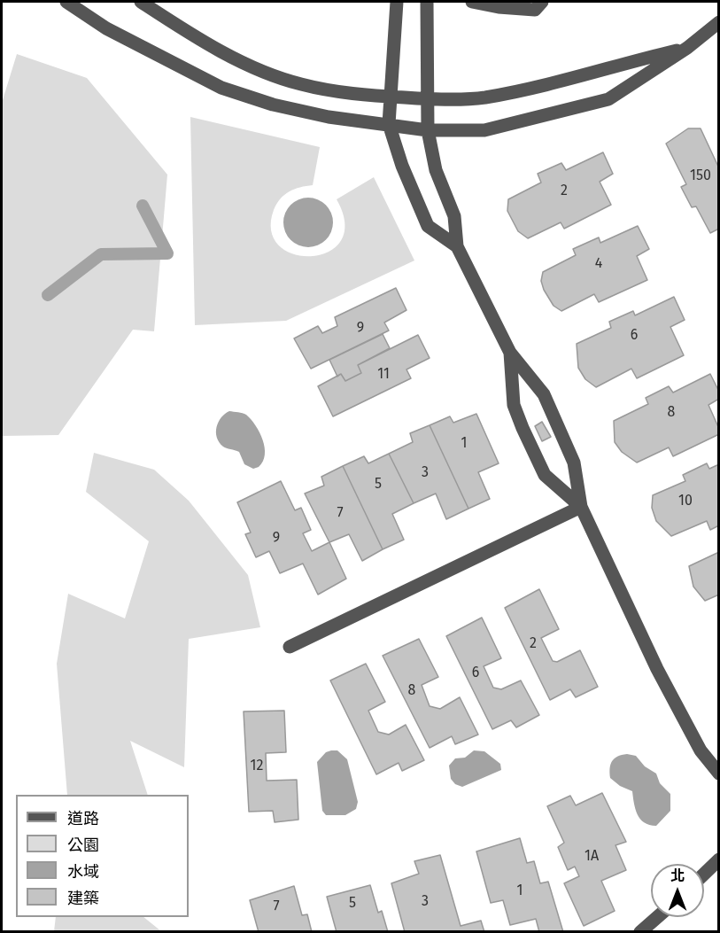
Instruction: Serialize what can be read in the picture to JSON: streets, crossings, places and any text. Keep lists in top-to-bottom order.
{
  "house_numbers": [
    "150",
    "2",
    "4",
    "9",
    "6",
    "11",
    "8",
    "1",
    "3",
    "5",
    "10",
    "7",
    "9",
    "2",
    "6",
    "8",
    "12",
    "1A",
    "1",
    "3",
    "5",
    "7"
  ],
  "legend": [
    "道路",
    "公園",
    "水域",
    "建築"
  ],
  "north": "top"
}
